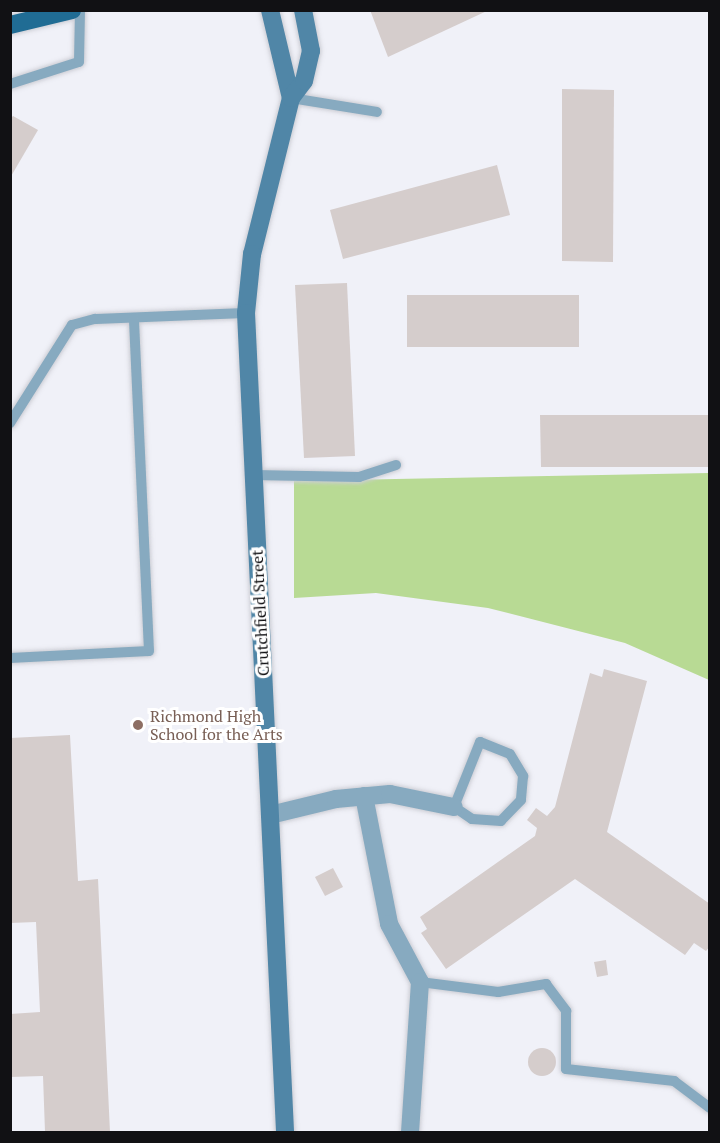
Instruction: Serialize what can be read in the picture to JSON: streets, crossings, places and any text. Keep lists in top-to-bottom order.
{
  "streets": {
    "street": ["Crutchfield Street"]
  },
  "places": ["Richmond High School for the Arts"]
}
